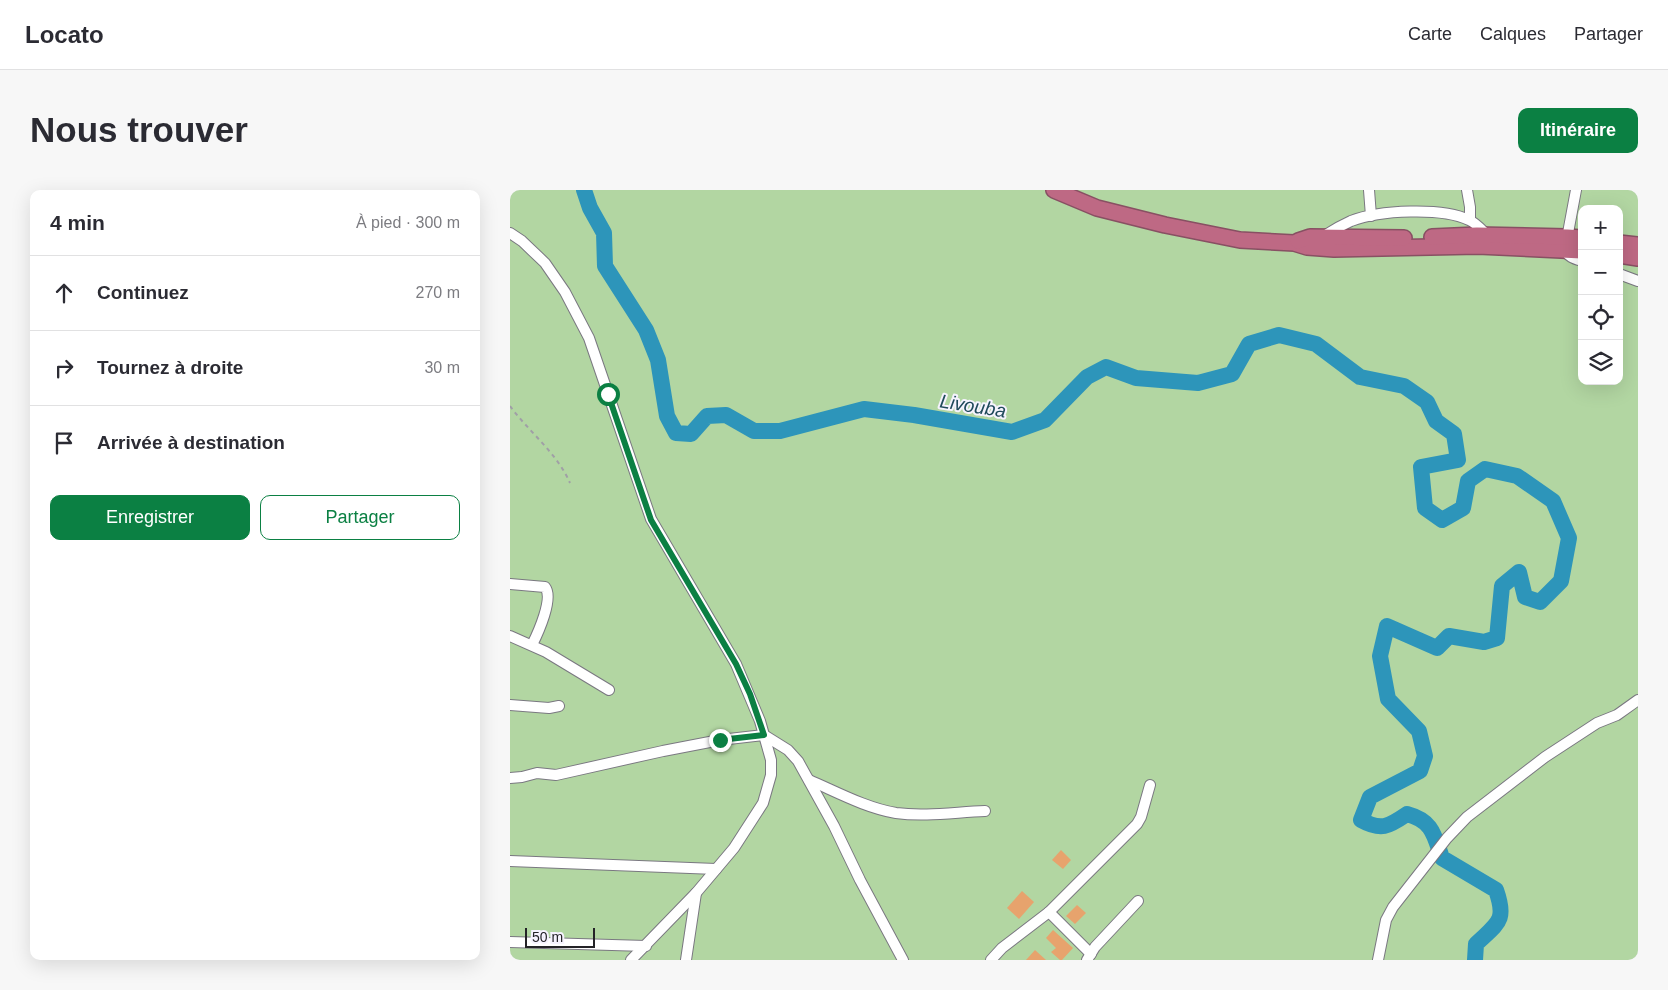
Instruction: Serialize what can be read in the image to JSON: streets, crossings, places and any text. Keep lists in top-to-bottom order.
{
  "water": ["Livouba"],
  "scale_bar": "50 m",
  "page": {
    "header": "Locato",
    "nav": ["Carte", "Calques", "Partager"],
    "buttons": [
      "Itinéraire",
      ["Enregistrer", "Partager"]
    ],
    "title": "Nous trouver",
    "heading": ["4 min", "À pied · 300 m"],
    "map_buttons": ["+", "−"],
    "list": [
      ["Continuez", "270 m"],
      ["Tournez à droite", "30 m"],
      "Arrivée à destination"
    ],
    "scale": "50 m"
  }
}
